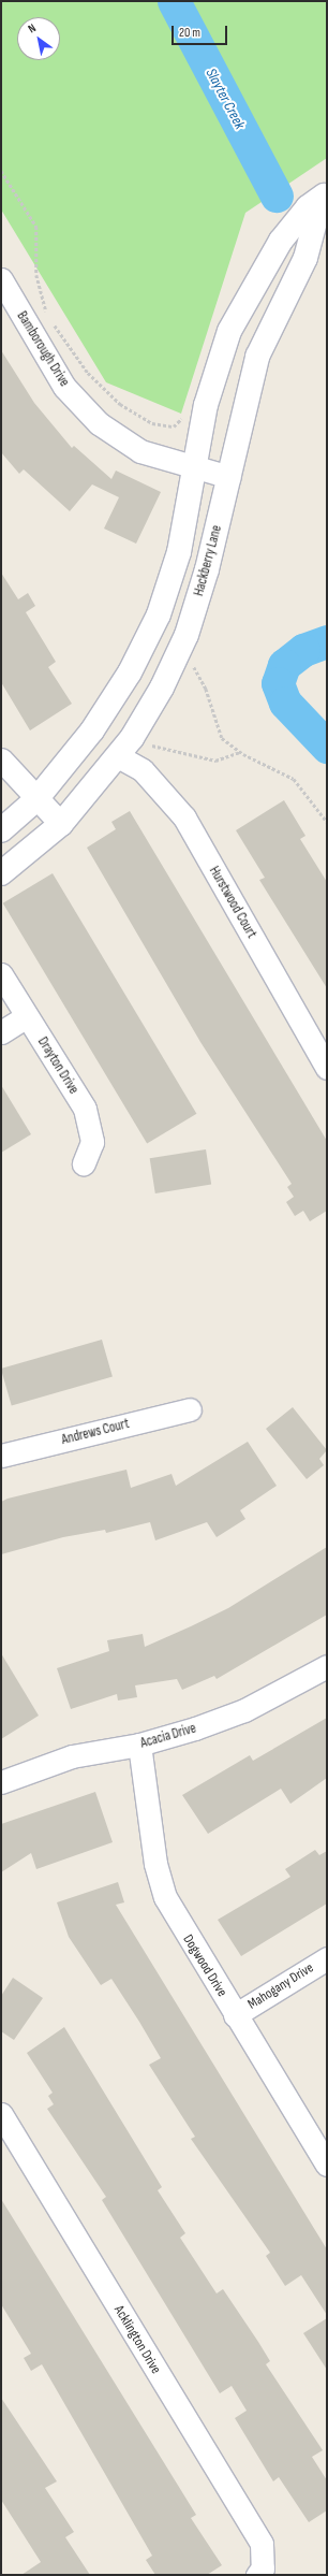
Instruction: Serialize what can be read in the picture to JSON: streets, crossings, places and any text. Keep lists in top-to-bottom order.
{
  "streets": {
    "street": [
      "Bamborough Drive",
      "Hackberry Lane",
      "Hurstwood Court",
      "Drayton Drive",
      "Andrews Court",
      "Acacia Drive",
      "Dogwood Drive",
      "Mahogany Drive",
      "Acklington Drive"
    ]
  },
  "crossings": [
    ["Bamborough Drive", "Hackberry Lane"],
    ["Hackberry Lane", "Hurstwood Court"],
    ["Acacia Drive", "Dogwood Drive"],
    ["Dogwood Drive", "Mahogany Drive"]
  ],
  "water": ["Slayter Creek"],
  "scale_bar": "20 m",
  "north": "top left"
}
